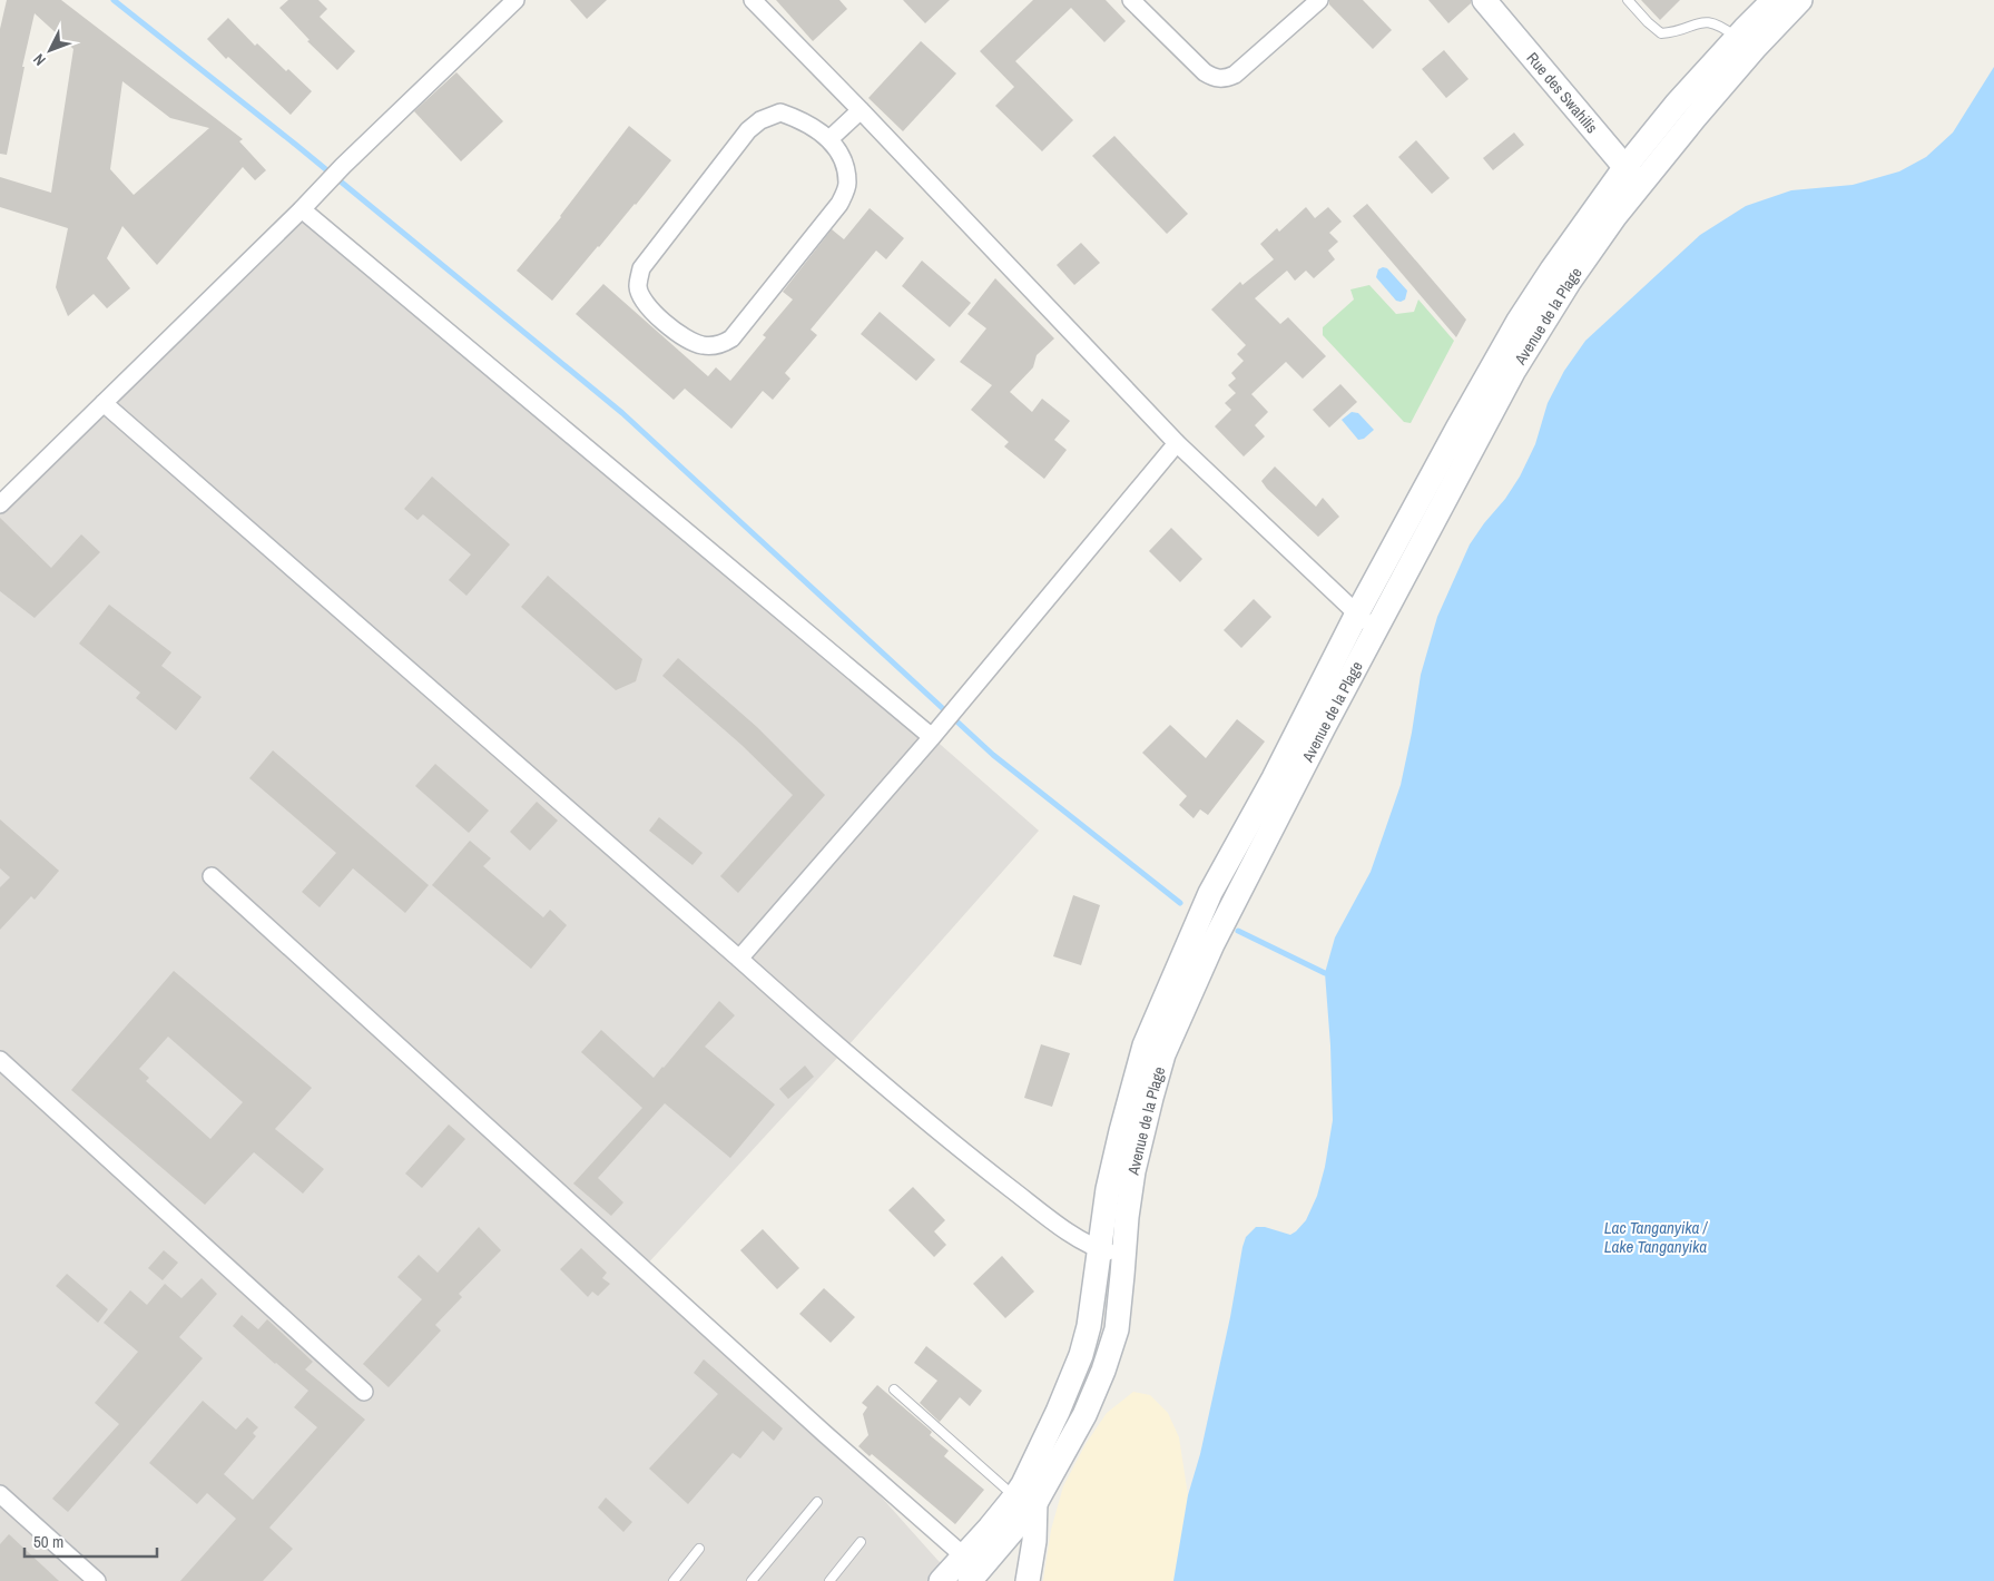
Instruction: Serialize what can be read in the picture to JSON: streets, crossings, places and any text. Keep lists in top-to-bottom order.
{
  "streets": {
    "main road": ["Rue des Swahilis", "Avenue de la Plage"]
  },
  "crossings": [
    ["Rue des Swahilis", "Avenue de la Plage"]
  ],
  "water": ["Lac Tanganyika / Lake Tanganyika"],
  "scale_bar": "50 m",
  "north": "bottom left"
}
